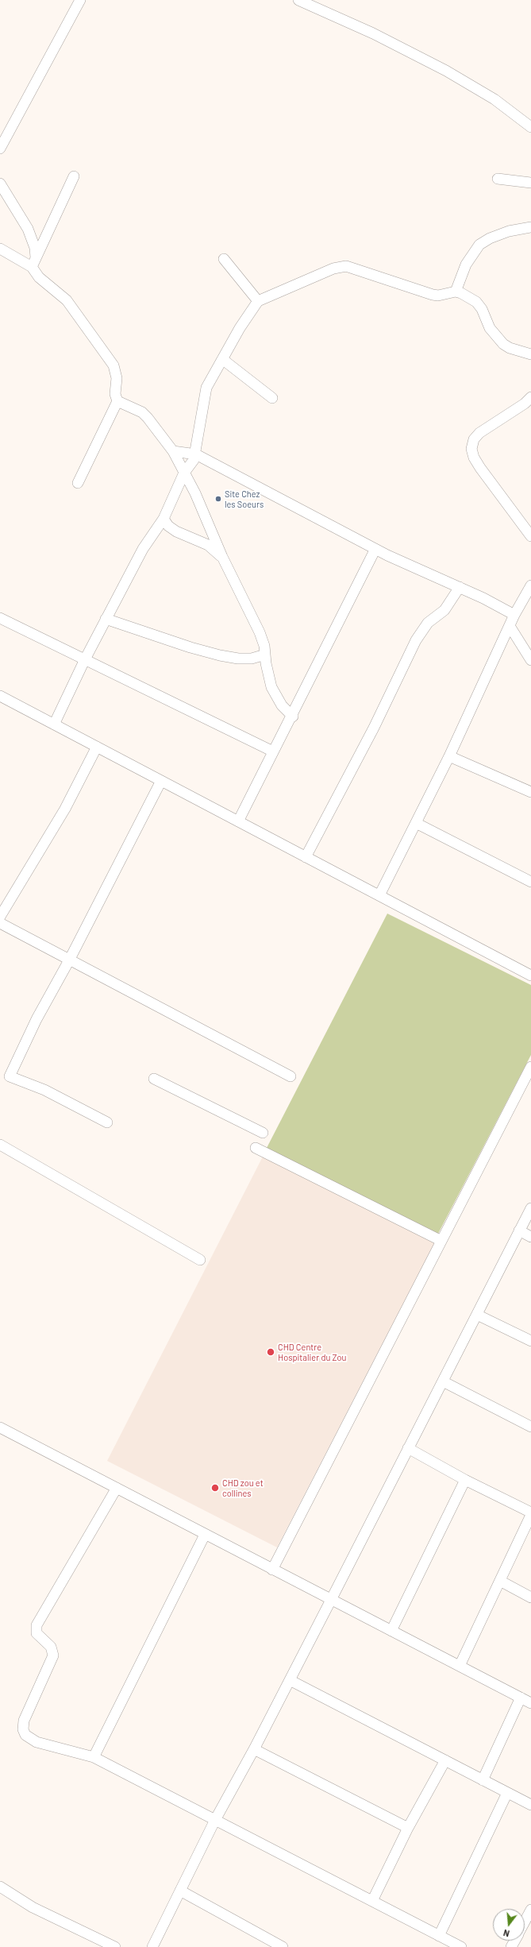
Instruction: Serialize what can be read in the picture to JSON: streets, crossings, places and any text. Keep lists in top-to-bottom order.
{
  "places": ["Site Chez les Soeurs", "CHD Centre Hospitalier du Zou", "CHD zou et collines"],
  "north": "bottom"
}
